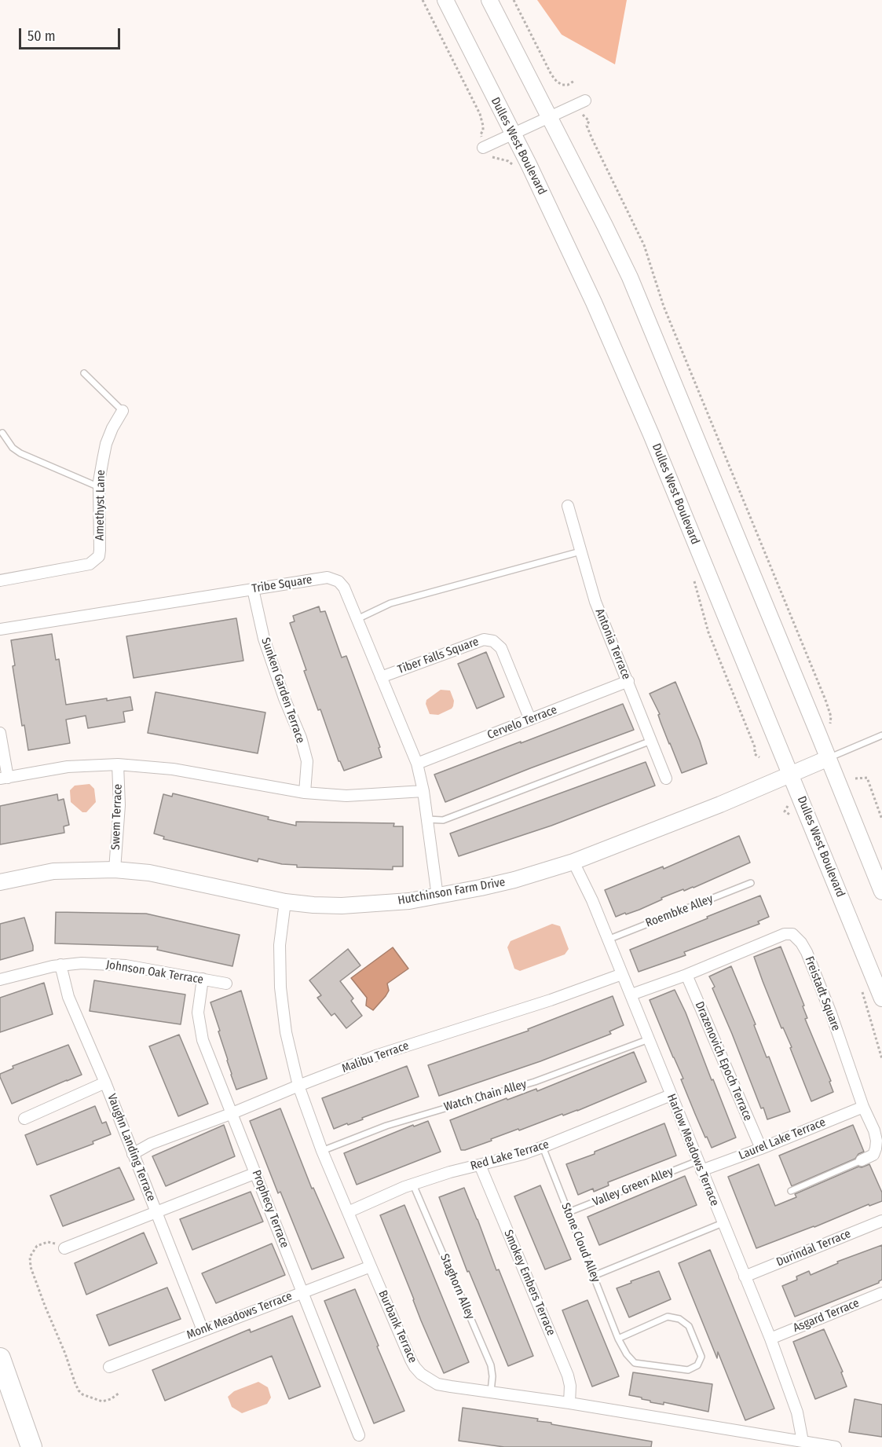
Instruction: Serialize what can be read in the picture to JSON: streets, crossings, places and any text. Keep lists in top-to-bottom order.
{
  "streets": {
    "street": [
      "Dulles West Boulevard",
      "Amethyst Lane",
      "Tribe Square",
      "Antonia Terrace",
      "Tiber Falls Square",
      "Sunken Garden Terrace",
      "Cervelo Terrace",
      "Swem Terrace",
      "Hutchinson Farm Drive",
      "Johnson Oak Terrace",
      "Freistadt Square",
      "Malibu Terrace",
      "Drazenovich Epoch Terrace",
      "Laurel Lake Terrace",
      "Vaughn Landing Terrace",
      "Harlow Meadows Terrace",
      "Red Lake Terrace",
      "Prophecy Terrace",
      "Durindal Terrace",
      "Smokey Embers Terrace",
      "Monk Meadows Terrace",
      "Asgard Terrace",
      "Burbank Terrace"
    ],
    "lane": [
      "Roembke Alley",
      "Watch Chain Alley",
      "Valley Green Alley",
      "Stone Cloud Alley",
      "Staghorn Alley"
    ]
  },
  "crossings": [
    ["Dulles West Boulevard", "Hutchinson Farm Drive"],
    ["Tribe Square", "Tiber Falls Square"],
    ["Tribe Square", "Sunken Garden Terrace"],
    ["Tribe Square", "Cervelo Terrace"],
    ["Tribe Square", "Hutchinson Farm Drive"],
    ["Antonia Terrace", "Cervelo Terrace"],
    ["Tiber Falls Square", "Cervelo Terrace"],
    ["Swem Terrace", "Hutchinson Farm Drive"],
    ["Hutchinson Farm Drive", "Harlow Meadows Terrace"],
    ["Hutchinson Farm Drive", "Burbank Terrace"],
    ["Roembke Alley", "Harlow Meadows Terrace"],
    ["Johnson Oak Terrace", "Vaughn Landing Terrace"],
    ["Johnson Oak Terrace", "Prophecy Terrace"],
    ["Freistadt Square", "Drazenovich Epoch Terrace"],
    ["Freistadt Square", "Laurel Lake Terrace"],
    ["Freistadt Square", "Harlow Meadows Terrace"],
    ["Malibu Terrace", "Vaughn Landing Terrace"],
    ["Malibu Terrace", "Harlow Meadows Terrace"],
    ["Malibu Terrace", "Prophecy Terrace"],
    ["Malibu Terrace", "Burbank Terrace"],
    ["Drazenovich Epoch Terrace", "Laurel Lake Terrace"],
    ["Watch Chain Alley", "Harlow Meadows Terrace"],
    ["Watch Chain Alley", "Burbank Terrace"],
    ["Laurel Lake Terrace", "Harlow Meadows Terrace"],
    ["Laurel Lake Terrace", "Valley Green Alley"],
    ["Vaughn Landing Terrace", "Monk Meadows Terrace"],
    ["Harlow Meadows Terrace", "Red Lake Terrace"],
    ["Harlow Meadows Terrace", "Valley Green Alley"],
    ["Harlow Meadows Terrace", "Durindal Terrace"],
    ["Harlow Meadows Terrace", "Asgard Terrace"],
    ["Harlow Meadows Terrace", "Burbank Terrace"],
    ["Red Lake Terrace", "Stone Cloud Alley"],
    ["Red Lake Terrace", "Smokey Embers Terrace"],
    ["Red Lake Terrace", "Staghorn Alley"],
    ["Red Lake Terrace", "Burbank Terrace"],
    ["Valley Green Alley", "Stone Cloud Alley"],
    ["Prophecy Terrace", "Monk Meadows Terrace"],
    ["Smokey Embers Terrace", "Burbank Terrace"],
    ["Staghorn Alley", "Burbank Terrace"],
    ["Monk Meadows Terrace", "Burbank Terrace"]
  ],
  "scale_bar": "50 m"
}
